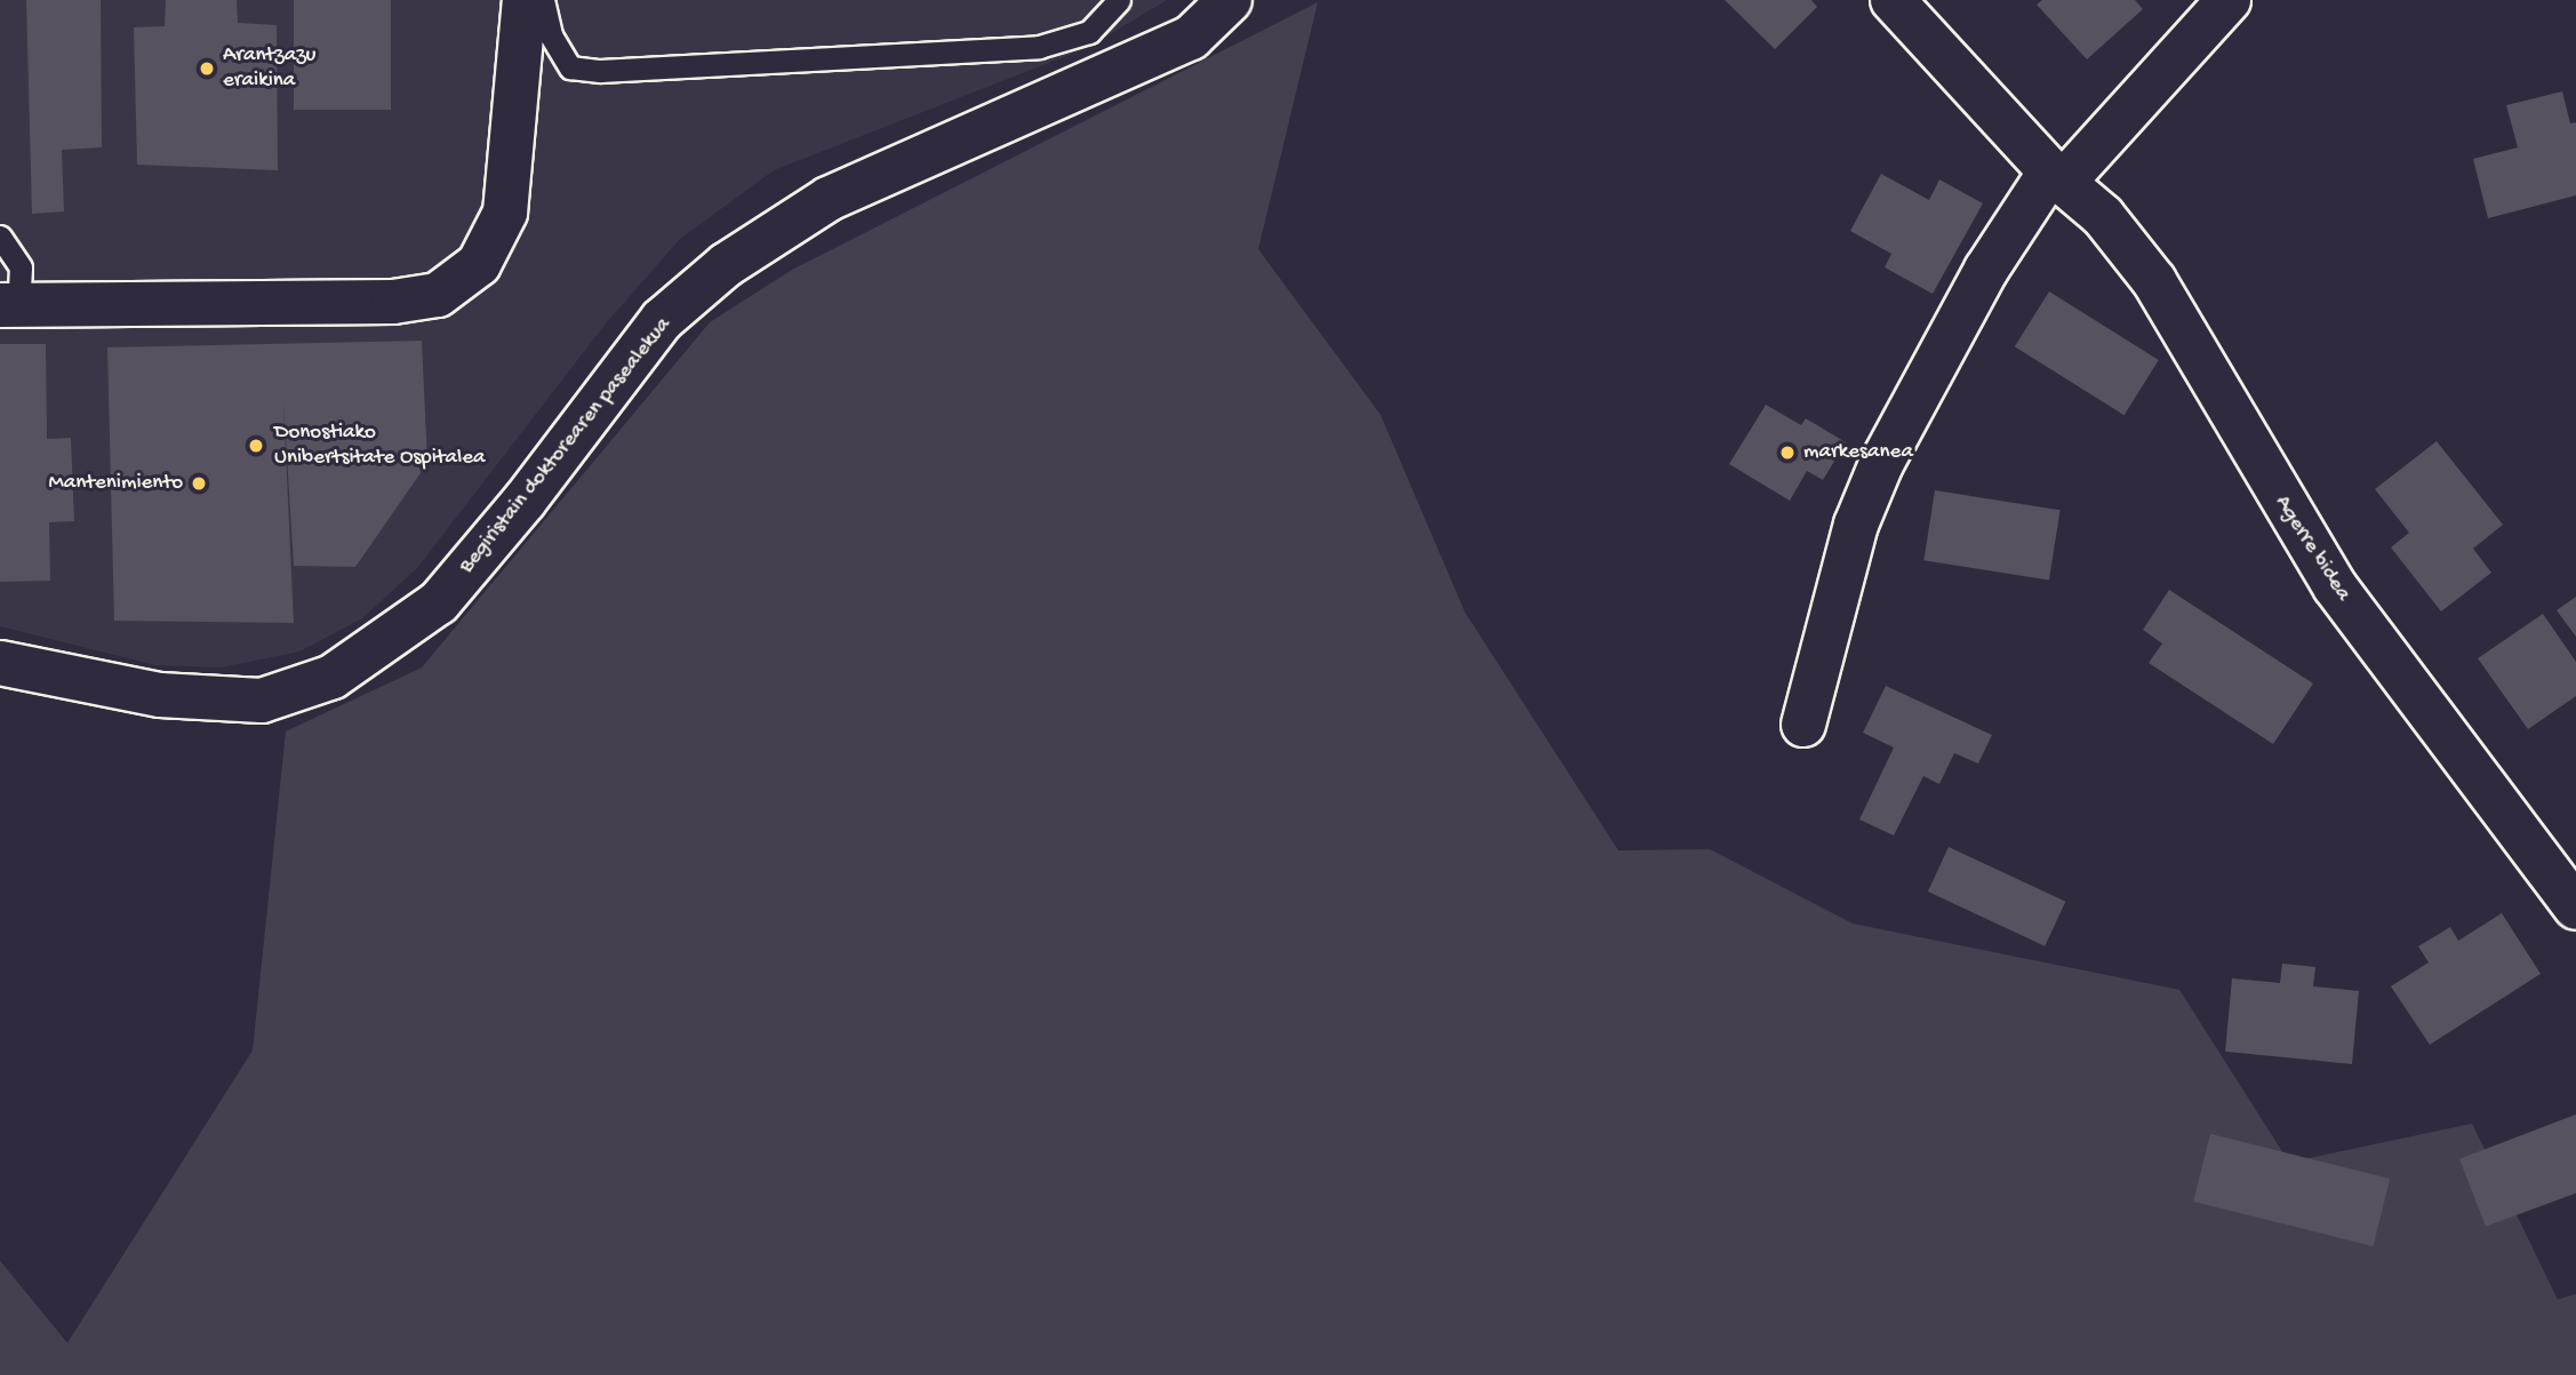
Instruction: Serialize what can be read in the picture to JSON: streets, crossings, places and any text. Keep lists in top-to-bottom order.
{
  "streets": {
    "street": ["Begiristain doktorearen pasealekua", "Agerre bidea"]
  },
  "places": [
    "Arantzazu eraikina",
    "Donostiako Unibertsitate Ospitalea",
    "markesanea",
    "Mantenimiento"
  ]
}
